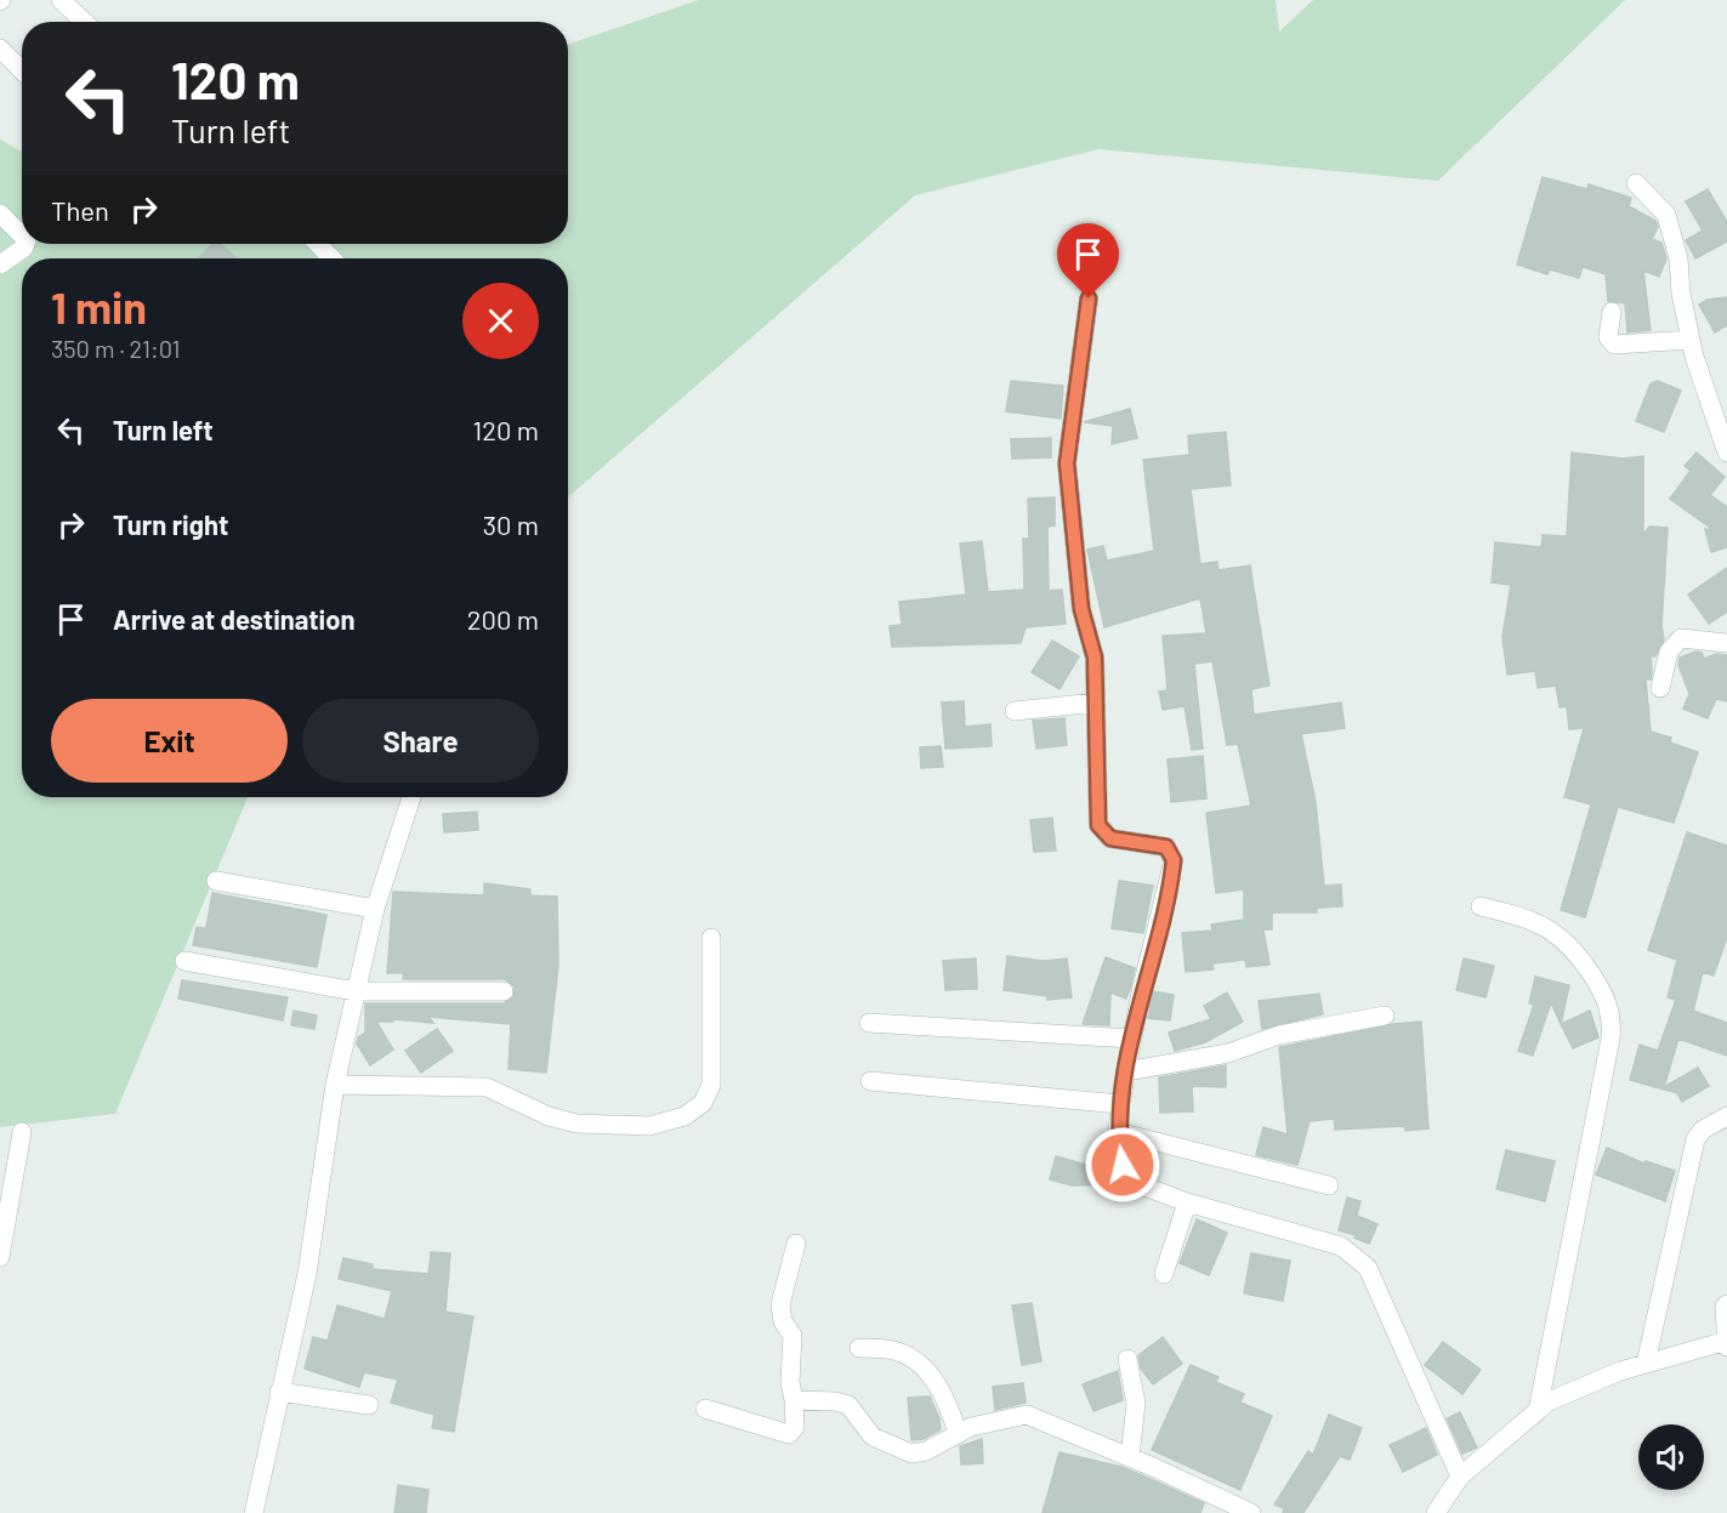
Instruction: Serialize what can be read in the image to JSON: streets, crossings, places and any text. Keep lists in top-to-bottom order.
{
  "page": {
    "turn": ["120 m", "Turn left"],
    "then": "Then",
    "heading": ["1 min", "350 m · 21:01"],
    "list": [
      {
        "name": "Turn left",
        "value": "120 m"
      },
      {
        "name": "Turn right",
        "value": "30 m"
      },
      {
        "name": "Arrive at destination",
        "value": "200 m"
      }
    ],
    "buttons": ["Exit", "Share"]
  }
}
